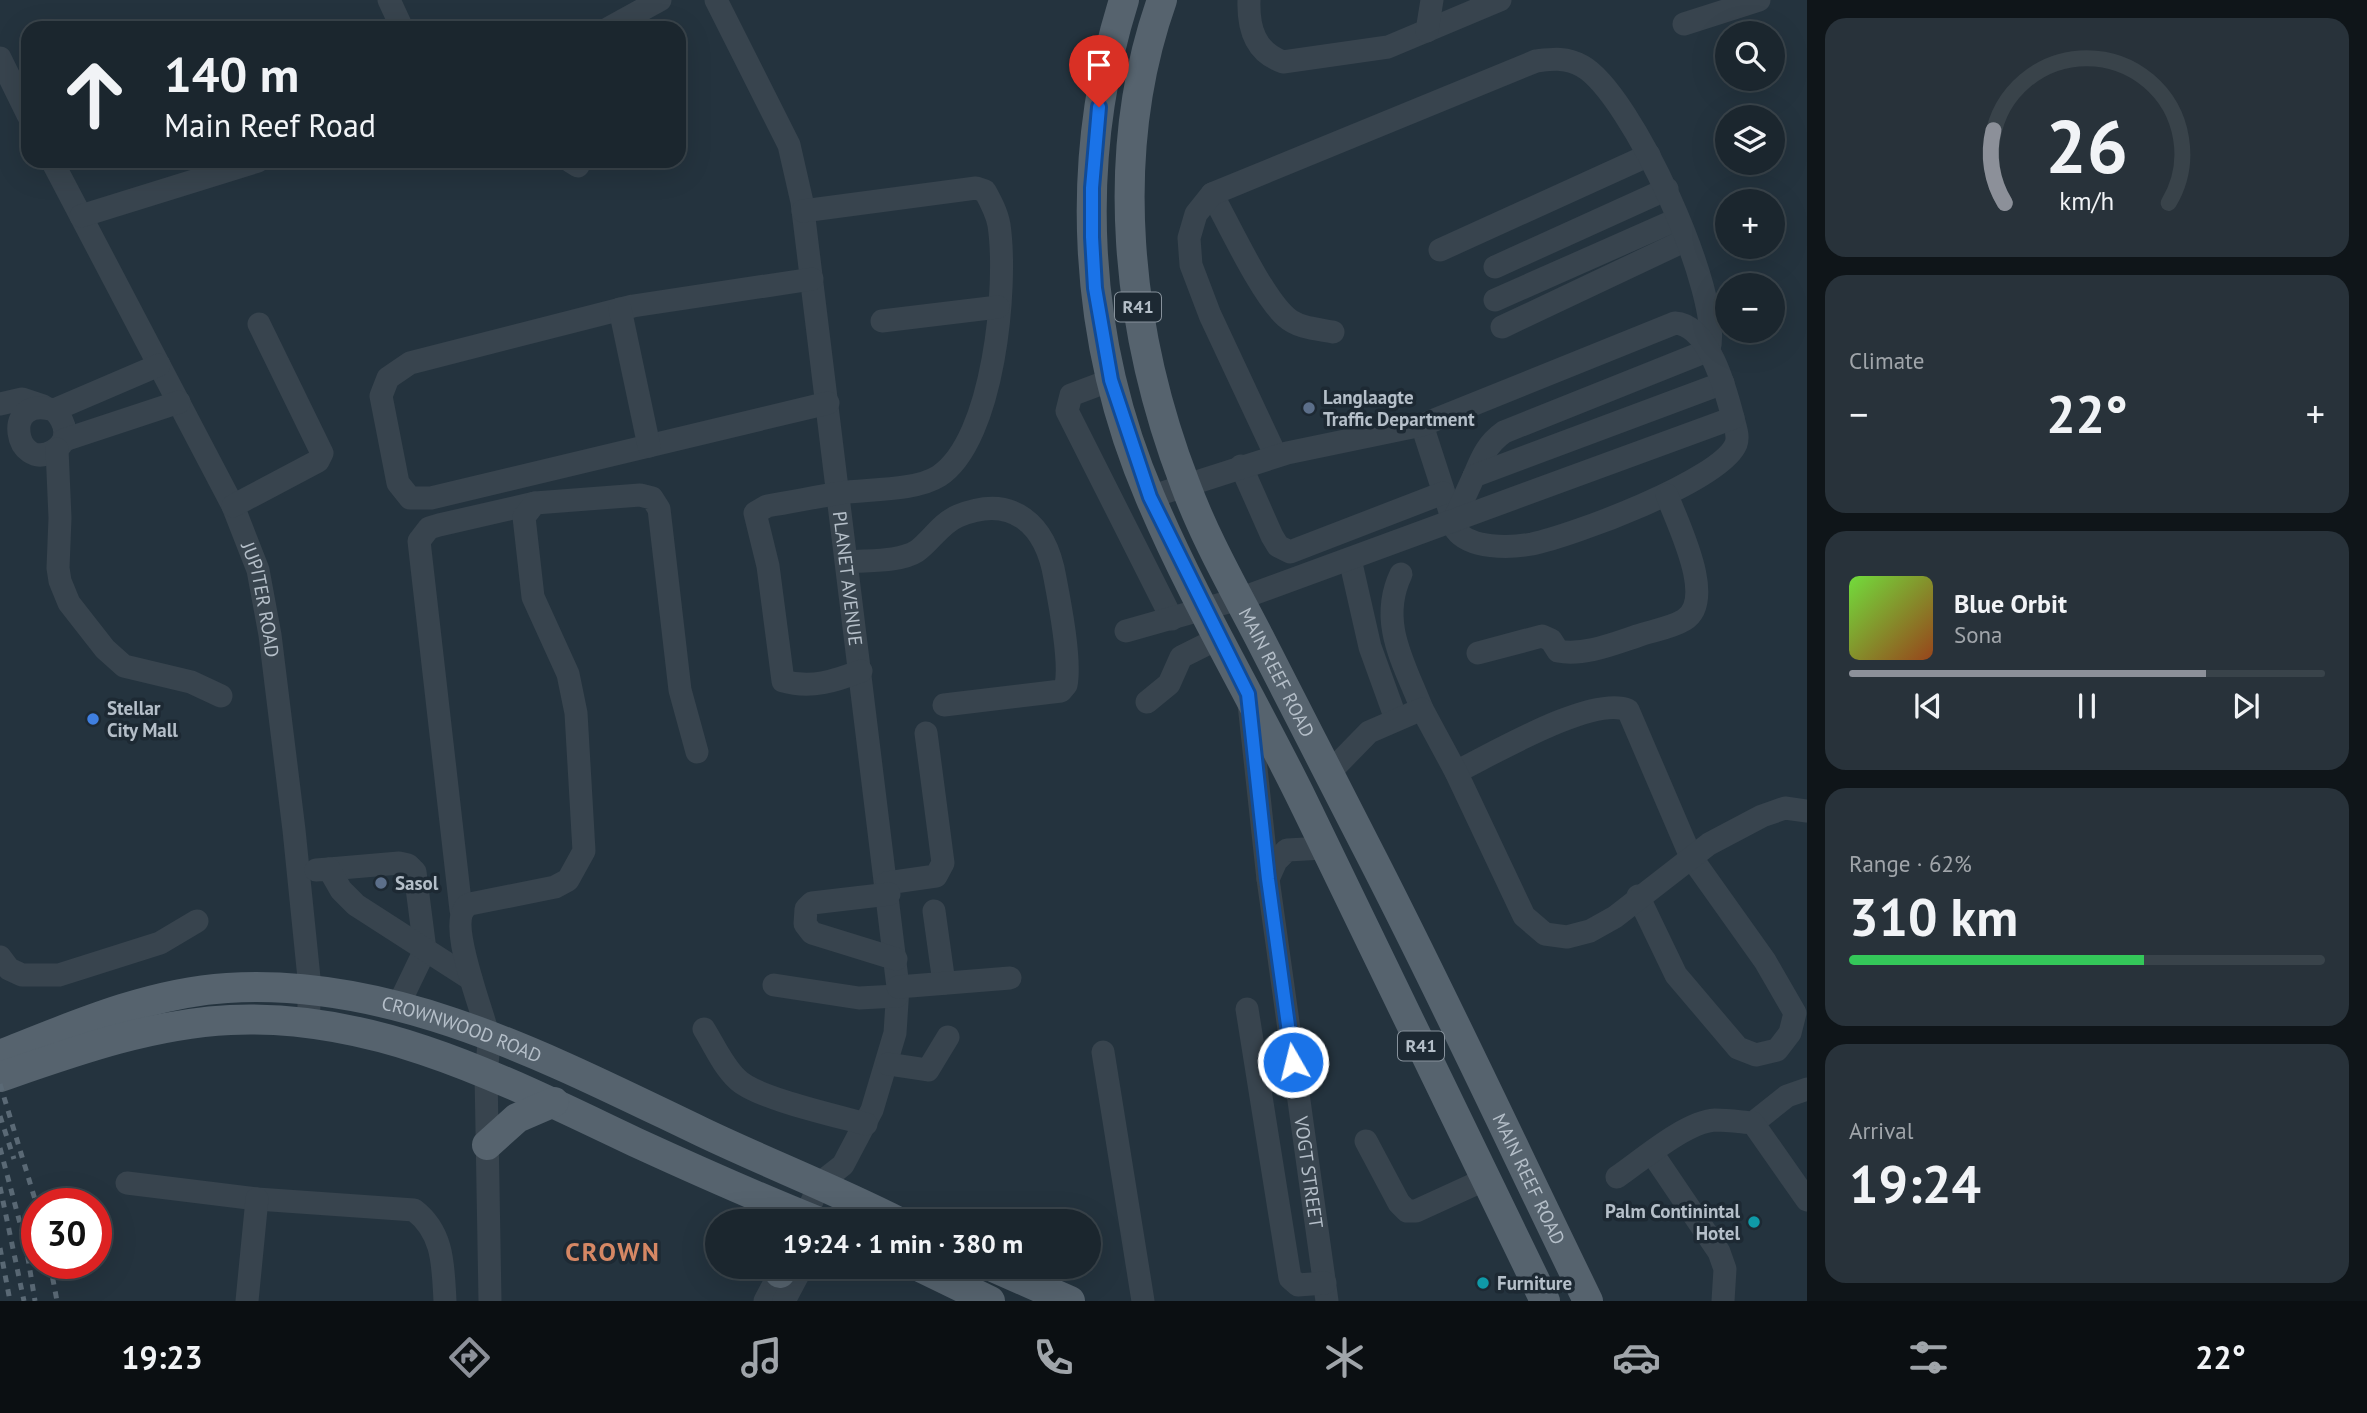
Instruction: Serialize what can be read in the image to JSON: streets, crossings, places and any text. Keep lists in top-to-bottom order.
{
  "streets": {
    "main road": ["R41", "MAIN REEF ROAD", "CROWNWOOD ROAD"],
    "street": ["PLANET AVENUE", "JUPITER ROAD", "VOGT STREET"]
  },
  "crossings": [
    ["PLANET AVENUE", "CROWNWOOD ROAD"],
    ["JUPITER ROAD", "CROWNWOOD ROAD"],
    ["MAIN REEF ROAD", "VOGT STREET"]
  ],
  "districts": ["CROWN"],
  "places": [
    "Langlaagte Traffic Department",
    "Stellar City Mall",
    "Sasol",
    "Palm Continintal Hotel",
    "Furniture"
  ],
  "page": {
    "map_buttons": ["+", "−"],
    "turn": ["140 m", "Main Reef Road"],
    "tile": [
      "Climate",
      ["Range · 62%", "310 km"],
      ["Arrival", "19:24"]
    ],
    "heat": ["−", "22°", "+"],
    "song": ["Blue Orbit", "Sona"],
    "limit": "30",
    "trip": "19:24 · 1 min · 380 m",
    "tabs": ["19:23", "22°"],
    "gauge": ["26", "km/h"]
  }
}
